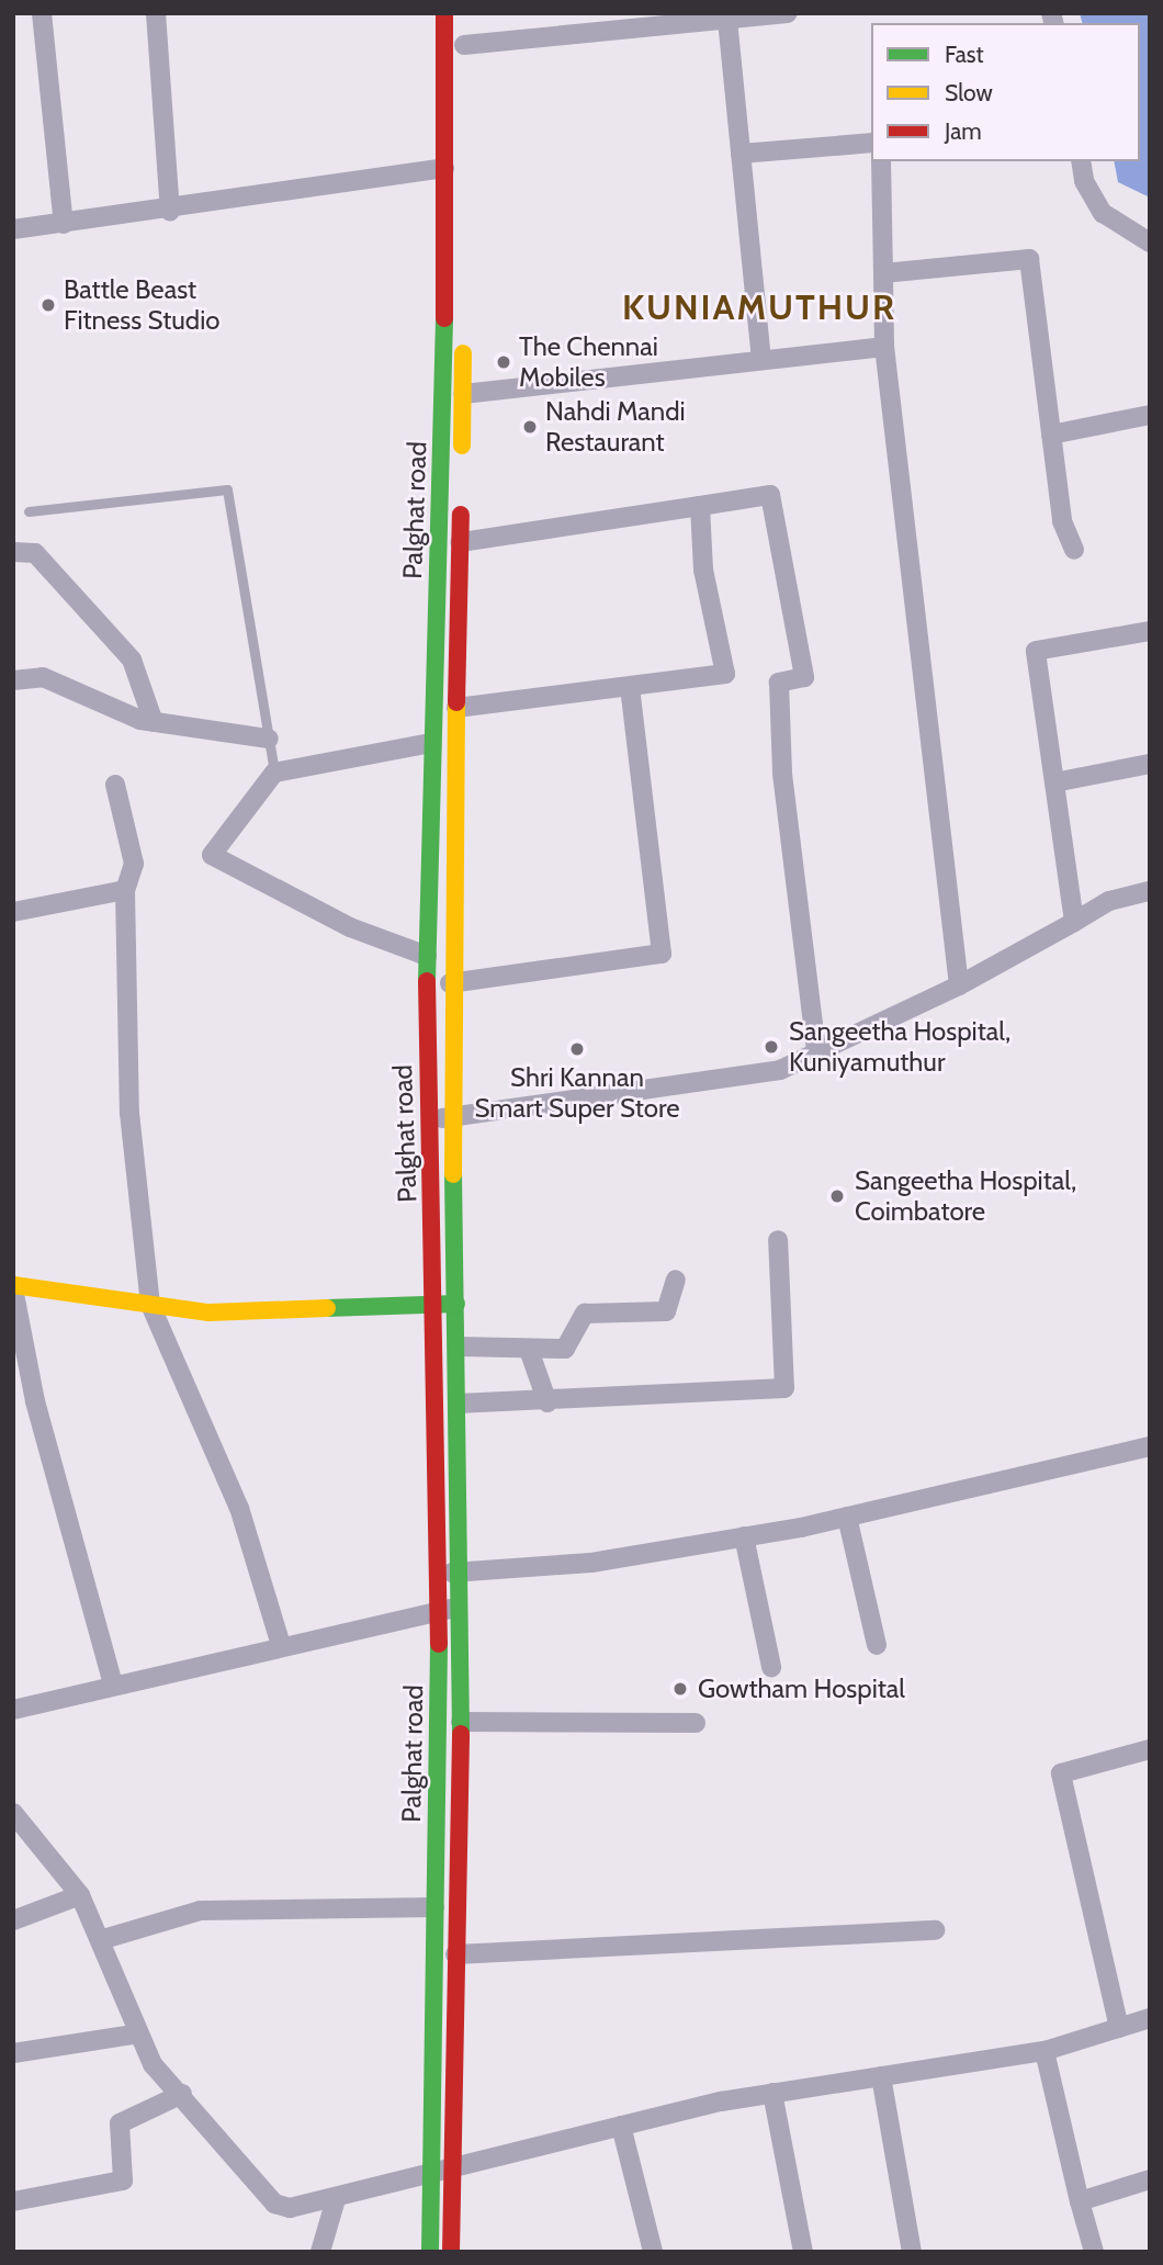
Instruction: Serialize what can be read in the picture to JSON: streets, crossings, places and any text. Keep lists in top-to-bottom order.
{
  "streets": {
    "main road": ["Palghat road"]
  },
  "districts": ["KUNIAMUTHUR"],
  "places": [
    "Battle Beast Fitness Studio",
    "The Chennai Mobiles",
    "Nahdi Mandi Restaurant",
    "Sangeetha Hospital, Kuniyamuthur",
    "Shri Kannan Smart Super Store",
    "Sangeetha Hospital, Coimbatore",
    "Gowtham Hospital"
  ],
  "legend": ["Fast", "Slow", "Jam"]
}
